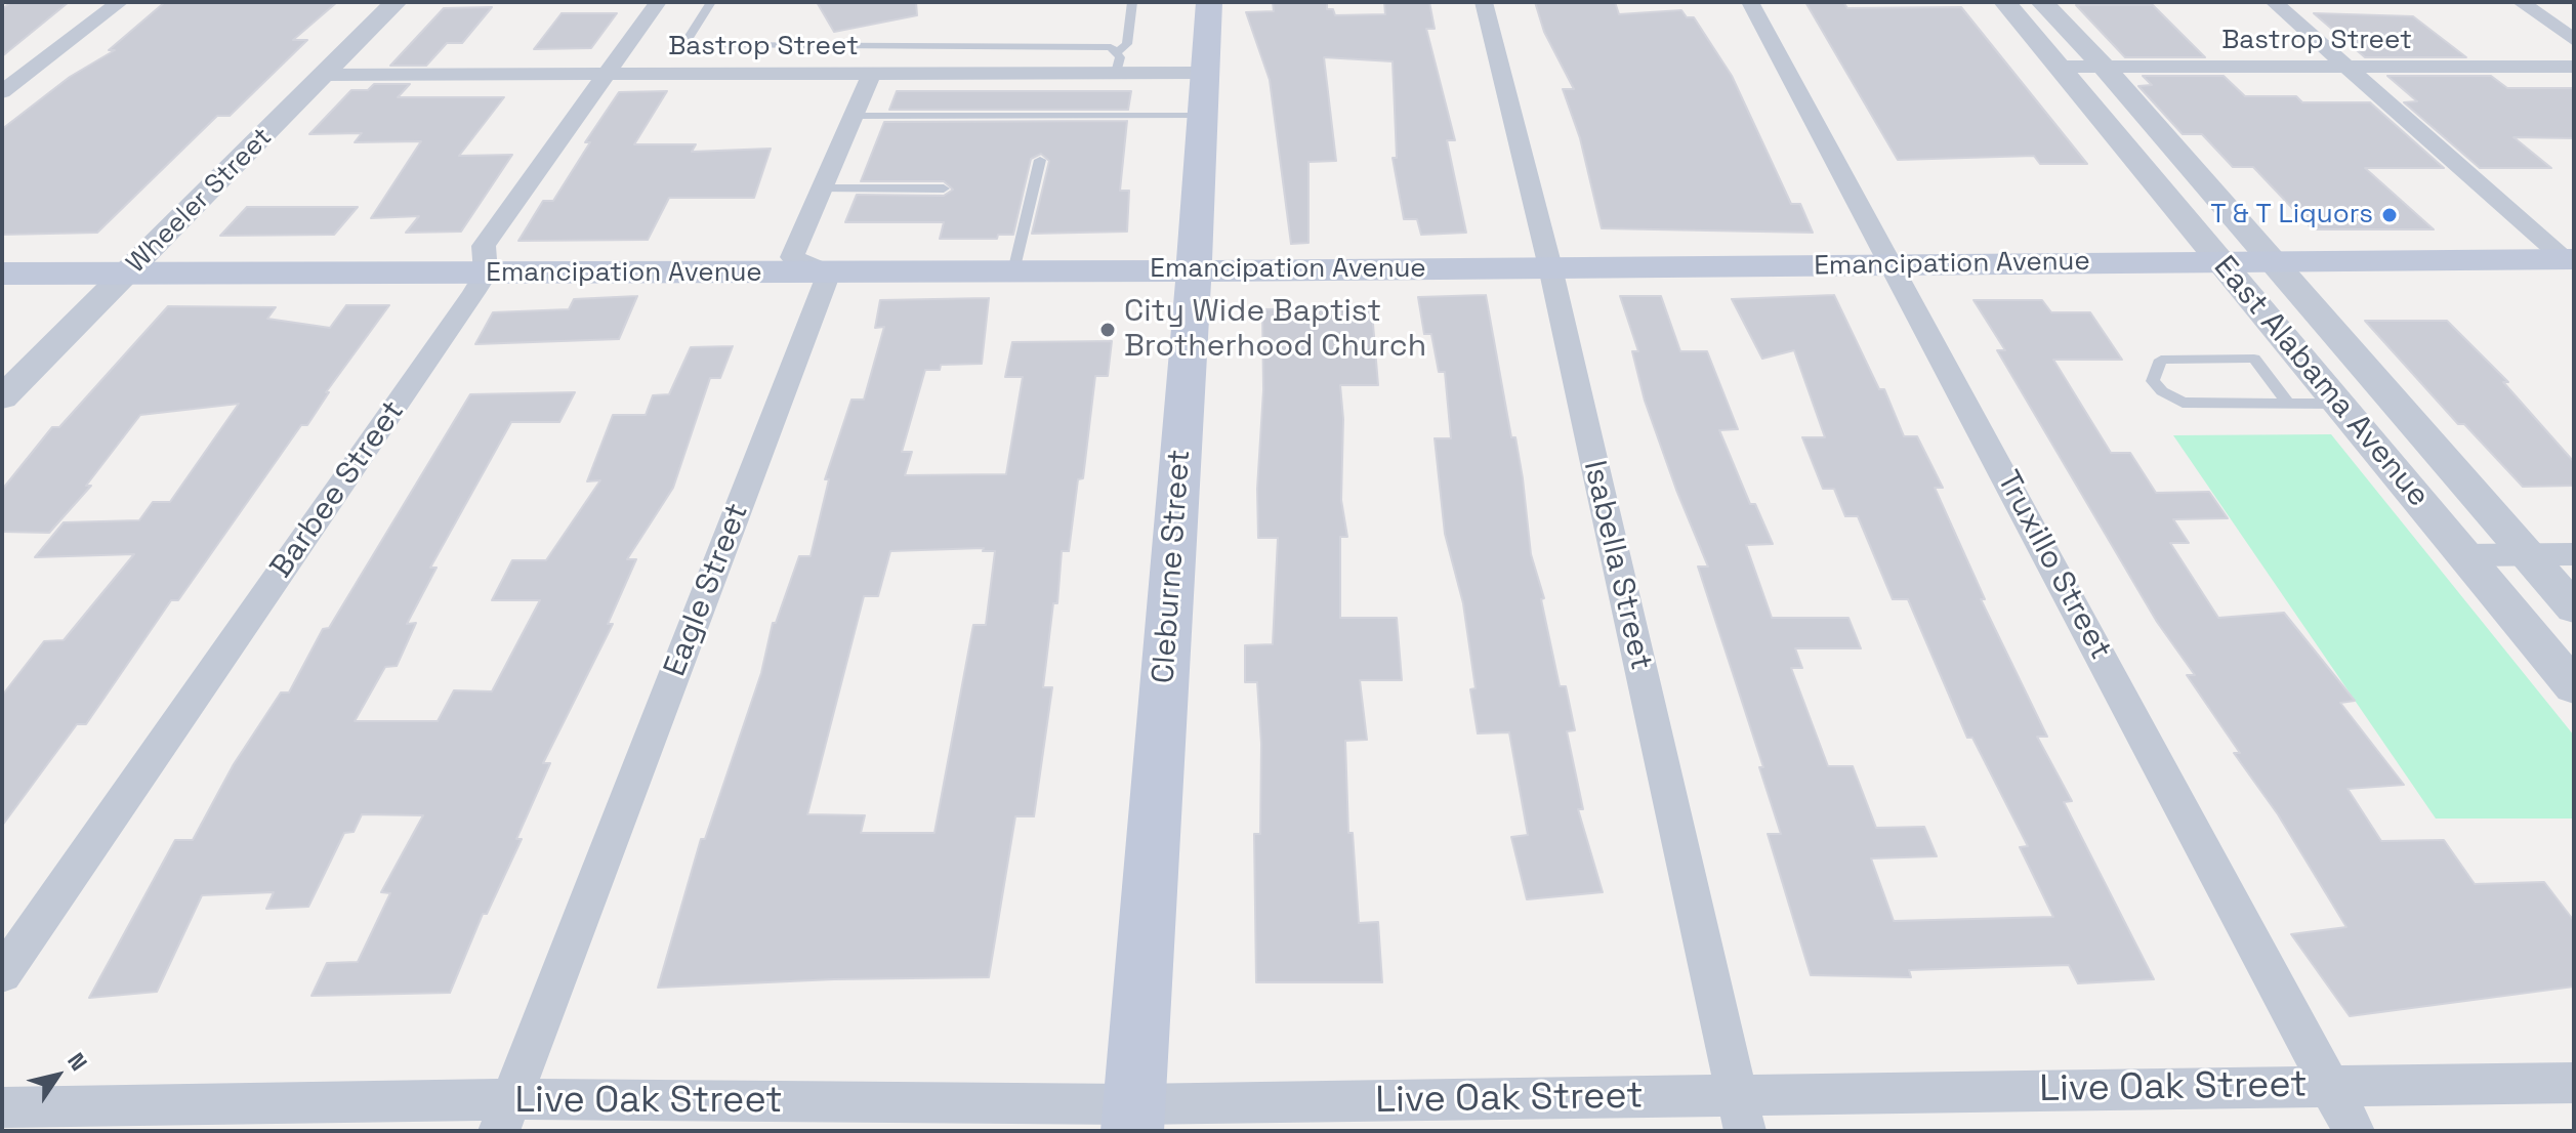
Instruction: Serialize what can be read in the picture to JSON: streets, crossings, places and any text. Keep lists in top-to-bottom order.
{
  "streets": {
    "main road": ["Emancipation Avenue", "Cleburne Street"],
    "street": [
      "Bastrop Street",
      "Wheeler Street",
      "East Alabama Avenue",
      "Barbee Street",
      "Isabella Street",
      "Truxillo Street",
      "Eagle Street",
      "Live Oak Street"
    ]
  },
  "crossings": [
    ["Bastrop Street", "Wheeler Street"],
    ["Bastrop Street", "East Alabama Avenue"],
    ["Bastrop Street", "Barbee Street"],
    ["Bastrop Street", "Cleburne Street"],
    ["Wheeler Street", "Emancipation Avenue"],
    ["Emancipation Avenue", "East Alabama Avenue"],
    ["Emancipation Avenue", "Barbee Street"],
    ["Emancipation Avenue", "Isabella Street"],
    ["Emancipation Avenue", "Truxillo Street"],
    ["Emancipation Avenue", "Cleburne Street"],
    ["Emancipation Avenue", "Eagle Street"],
    ["Isabella Street", "Live Oak Street"],
    ["Truxillo Street", "Live Oak Street"],
    ["Cleburne Street", "Live Oak Street"],
    ["Eagle Street", "Live Oak Street"]
  ],
  "places": ["T & T Liquors", "City Wide Baptist Brotherhood Church"],
  "north": "top right"
}
